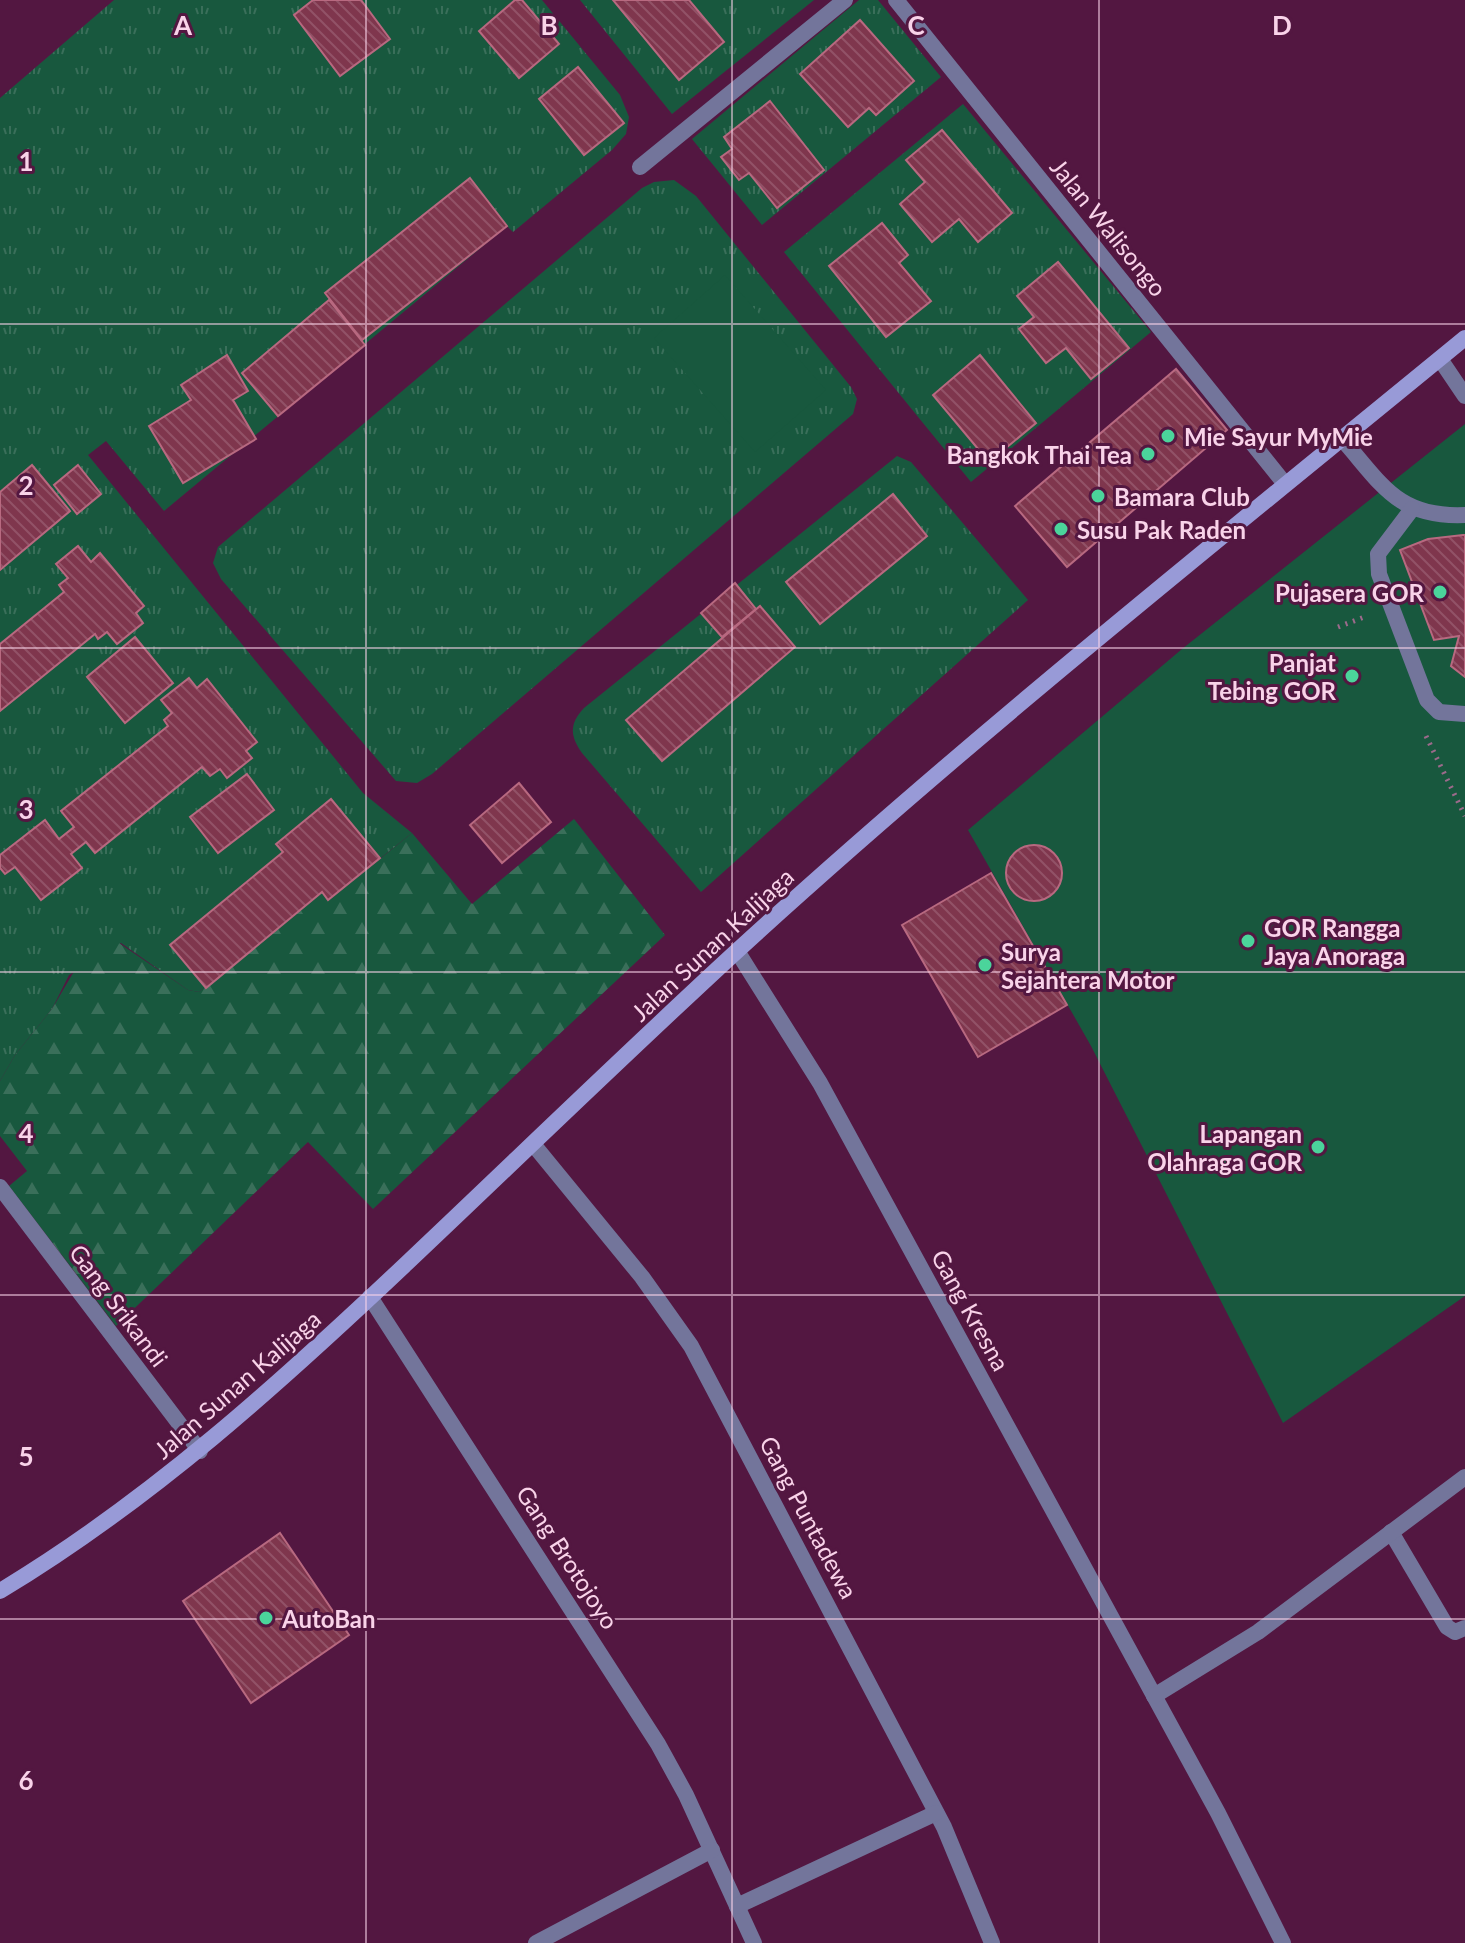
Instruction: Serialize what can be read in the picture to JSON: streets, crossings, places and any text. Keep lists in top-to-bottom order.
{
  "streets": {
    "main road": ["Jalan Sunan Kalijaga"],
    "street": [
      "Jalan Walisongo",
      "Gang Srikandi",
      "Gang Kresna",
      "Gang Puntadewa",
      "Gang Brotojoyo"
    ]
  },
  "crossings": [
    ["Jalan Walisongo", "Jalan Sunan Kalijaga"],
    ["Jalan Sunan Kalijaga", "Gang Srikandi"],
    ["Jalan Sunan Kalijaga", "Gang Kresna"],
    ["Jalan Sunan Kalijaga", "Gang Puntadewa"],
    ["Jalan Sunan Kalijaga", "Gang Brotojoyo"]
  ],
  "places": [
    "Mie Sayur MyMie",
    "Bangkok Thai Tea",
    "Bamara Club",
    "Susu Pak Raden",
    "Pujasera GOR",
    "Panjat Tebing GOR",
    "GOR Rangga Jaya Anoraga",
    "Surya Sejahtera Motor",
    "Lapangan Olahraga GOR",
    "AutoBan"
  ],
  "grid": {
    "columns": [
      "A",
      "B",
      "C",
      "D"
    ],
    "rows": [
      "1",
      "2",
      "3",
      "4",
      "5",
      "6"
    ]
  }
}
